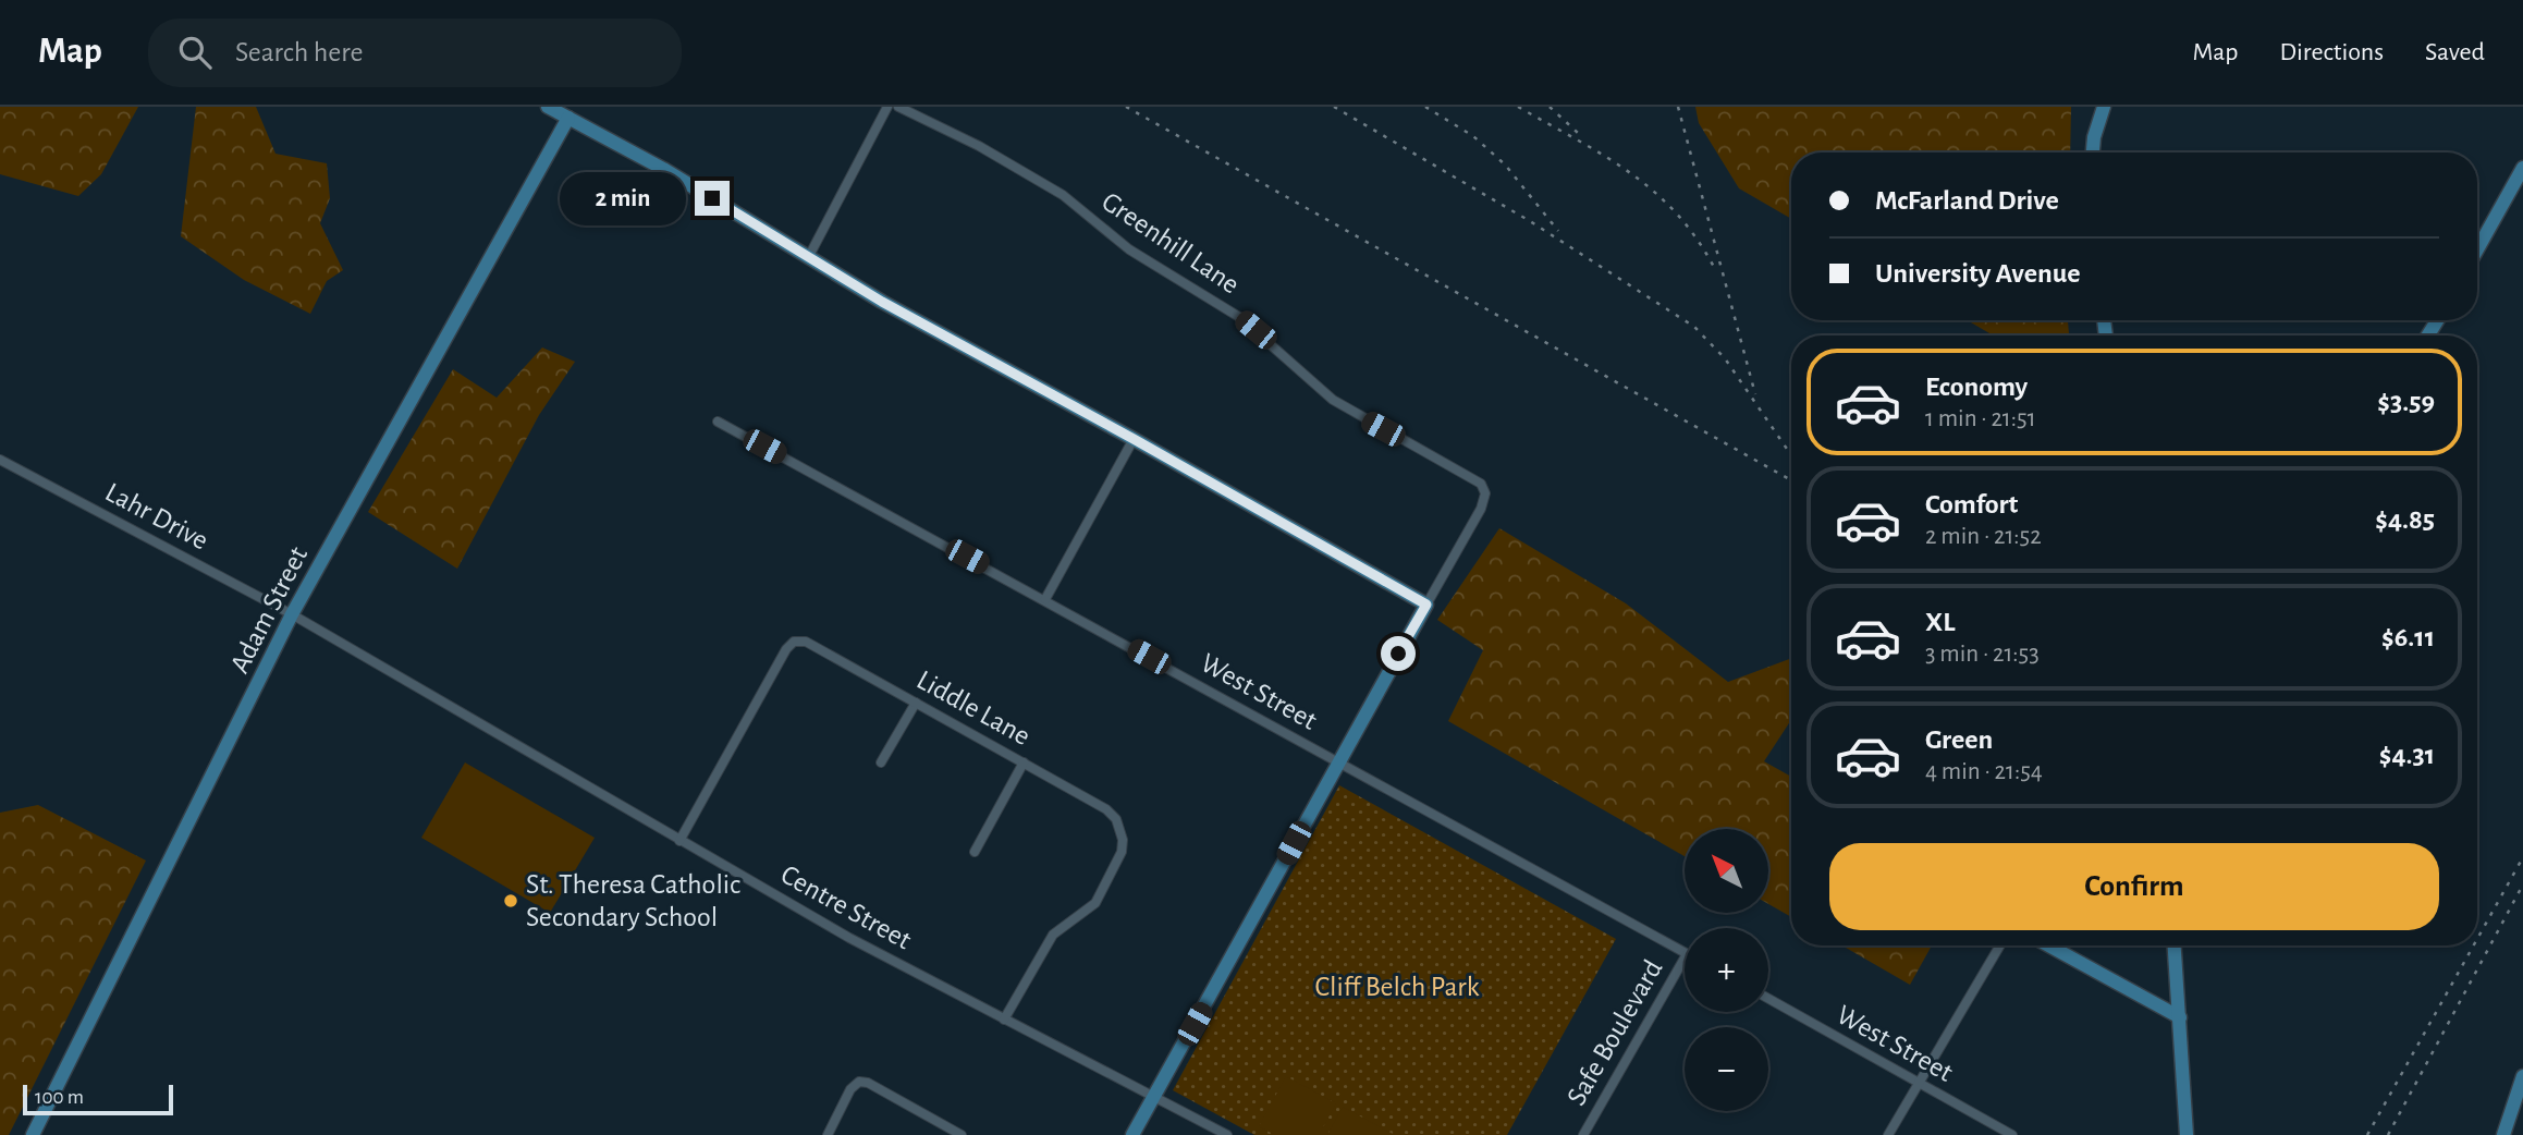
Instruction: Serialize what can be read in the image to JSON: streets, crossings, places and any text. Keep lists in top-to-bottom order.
{
  "streets": {
    "street": [
      "Greenhill Lane",
      "Lahr Drive",
      "Adam Street",
      "West Street",
      "Liddle Lane",
      "Centre Street",
      "Safe Boulevard"
    ]
  },
  "crossings": [
    ["Lahr Drive", "Adam Street"],
    ["Lahr Drive", "Centre Street"],
    ["Adam Street", "Centre Street"],
    ["Liddle Lane", "Centre Street"]
  ],
  "parks": ["Cliff Belch Park"],
  "places": ["St. Theresa Catholic Secondary School"],
  "scale_bar": "100 m",
  "north": "top left",
  "page": {
    "header": "Map",
    "search": "Search here",
    "nav": ["Map", "Directions", "Saved"],
    "banner": ["McFarland Drive", "University Avenue"],
    "bubble": "2 min",
    "list": [
      {
        "name": "Economy",
        "note": "1 min · 21:51",
        "value": "$3.59"
      },
      {
        "name": "Comfort",
        "note": "2 min · 21:52",
        "value": "$4.85"
      },
      {
        "name": "XL",
        "note": "3 min · 21:53",
        "value": "$6.11"
      },
      {
        "name": "Green",
        "note": "4 min · 21:54",
        "value": "$4.31"
      }
    ],
    "buttons": "Confirm",
    "map_buttons": ["+", "−"],
    "scale": "100 m"
  }
}
